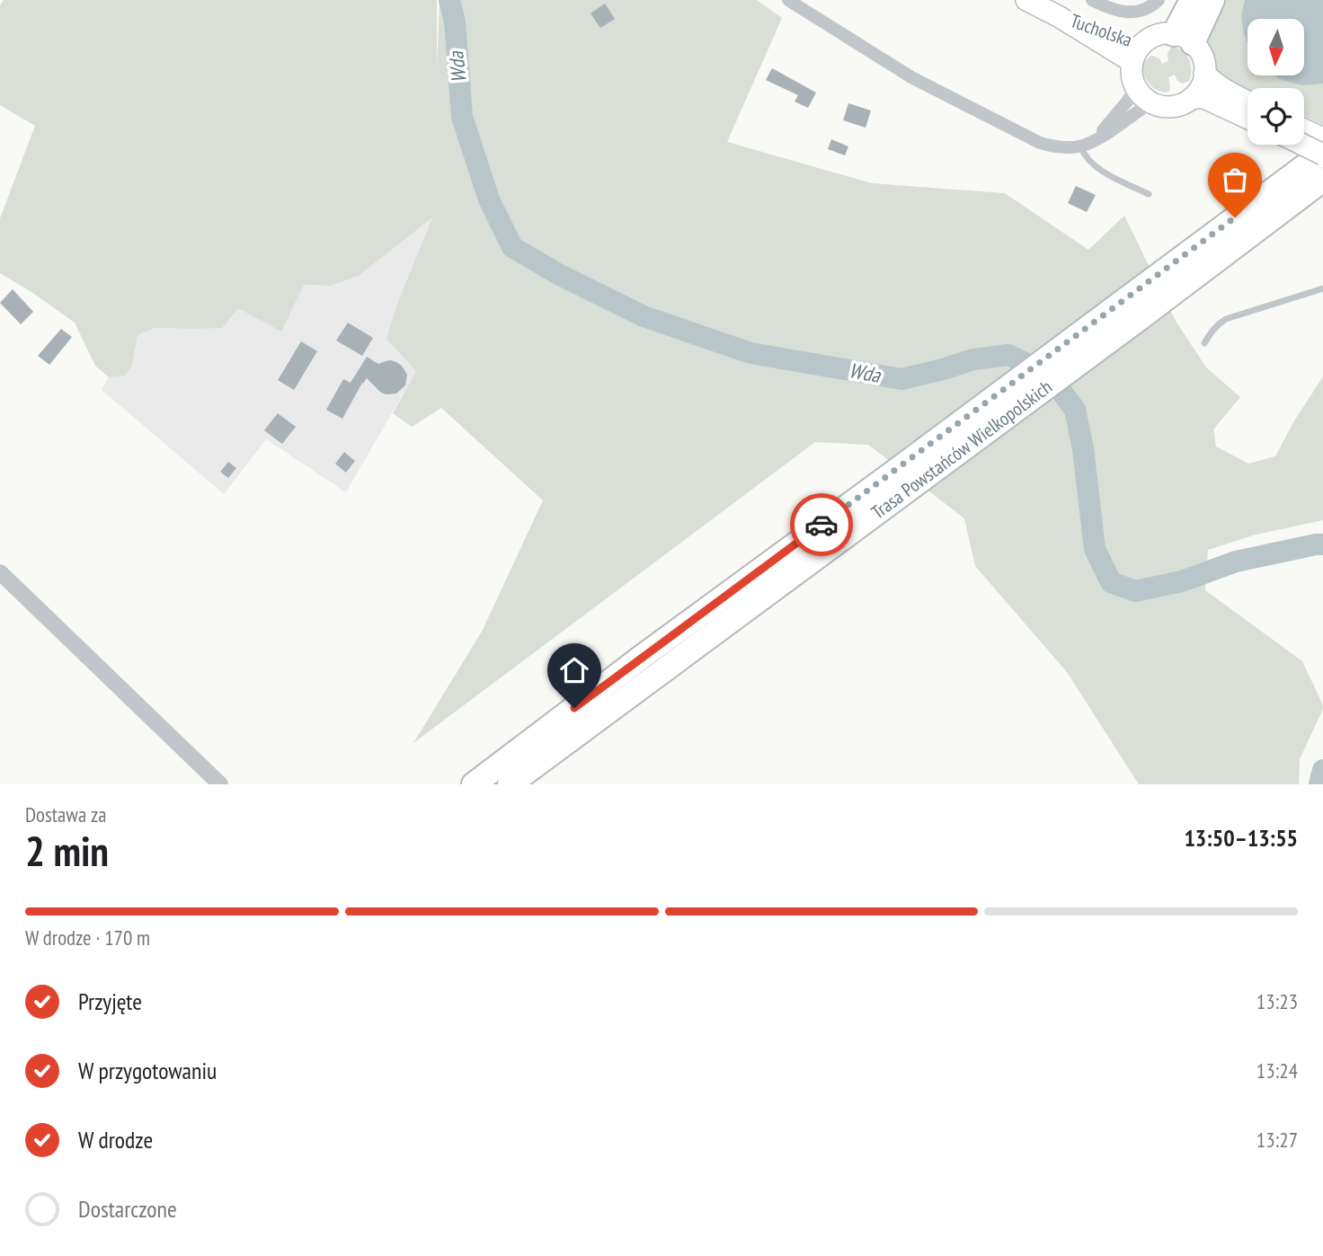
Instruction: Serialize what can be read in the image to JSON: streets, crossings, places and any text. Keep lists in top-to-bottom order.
{
  "streets": {
    "highway": ["Trasa Powstańców Wielkopolskich"],
    "main road": ["Tucholska"]
  },
  "water": ["Wda"],
  "north": "bottom",
  "page": {
    "heading": ["2 min", "Dostawa za", "13:50–13:55"],
    "bar": "W drodze · 170 m",
    "list": [
      ["Przyjęte", "13:23"],
      ["W przygotowaniu", "13:24"],
      ["W drodze", "13:27"],
      "Dostarczone"
    ]
  }
}
